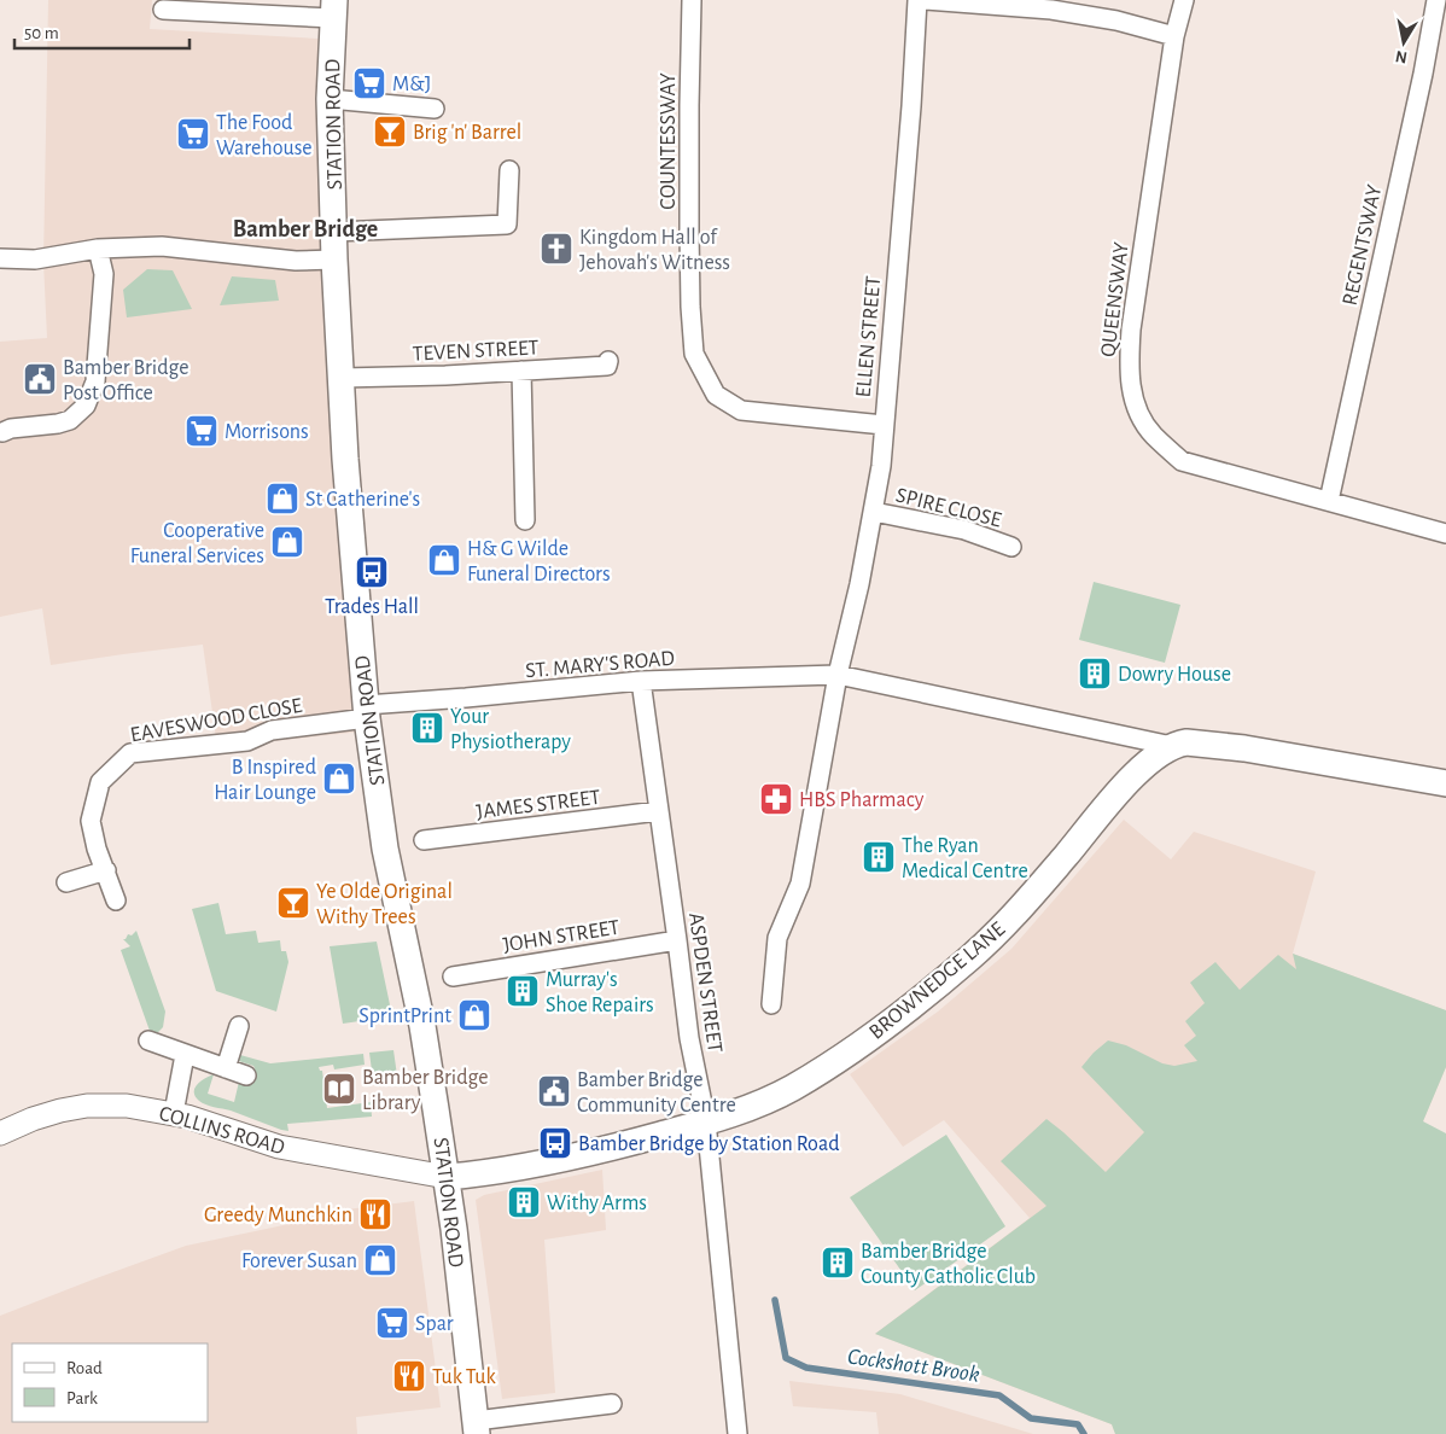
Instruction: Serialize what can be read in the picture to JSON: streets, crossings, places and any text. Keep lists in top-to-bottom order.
{
  "streets": {
    "main road": ["STATION ROAD", "BROWNEDGE LANE"],
    "street": [
      "COUNTESSWAY",
      "REGENTSWAY",
      "QUEENSWAY",
      "ELLEN STREET",
      "TEVEN STREET",
      "SPIRE CLOSE",
      "ST. MARY'S ROAD",
      "EAVESWOOD CLOSE",
      "JAMES STREET",
      "JOHN STREET",
      "ASPDEN STREET",
      "COLLINS ROAD"
    ]
  },
  "crossings": [
    ["STATION ROAD", "TEVEN STREET"],
    ["STATION ROAD", "ST. MARY'S ROAD"],
    ["STATION ROAD", "EAVESWOOD CLOSE"],
    ["STATION ROAD", "BROWNEDGE LANE"],
    ["STATION ROAD", "COLLINS ROAD"],
    ["COUNTESSWAY", "ELLEN STREET"],
    ["REGENTSWAY", "QUEENSWAY"],
    ["ELLEN STREET", "SPIRE CLOSE"],
    ["ELLEN STREET", "ST. MARY'S ROAD"],
    ["ST. MARY'S ROAD", "EAVESWOOD CLOSE"],
    ["ST. MARY'S ROAD", "BROWNEDGE LANE"],
    ["ST. MARY'S ROAD", "ASPDEN STREET"],
    ["JAMES STREET", "ASPDEN STREET"],
    ["JOHN STREET", "ASPDEN STREET"],
    ["BROWNEDGE LANE", "ASPDEN STREET"],
    ["BROWNEDGE LANE", "COLLINS ROAD"]
  ],
  "districts": ["Bamber Bridge"],
  "water": ["Cockshott Brook"],
  "places": {
    "supermarket": [
      "M&J",
      "The Food Warehouse",
      "Morrisons",
      "Spar"
    ],
    "bar": ["Brig 'n' Barrel", "Ye Olde Original Withy Trees"],
    "church": ["Kingdom Hall of Jehovah's Witness"],
    "public building": ["Bamber Bridge Post Office", "Bamber Bridge Community Centre"],
    "shop": [
      "St Catherine's",
      "Cooperative Funeral Services",
      "H& G Wilde Funeral Directors",
      "B Inspired Hair Lounge",
      "SprintPrint",
      "Forever Susan"
    ],
    "bus stop": ["Trades Hall", "Bamber Bridge by Station Road"],
    "building": [
      "Dowry House",
      "Your Physiotherapy",
      "The Ryan Medical Centre",
      "Murray's Shoe Repairs",
      "Withy Arms",
      "Bamber Bridge County Catholic Club"
    ],
    "pharmacy": ["HBS Pharmacy"],
    "library": ["Bamber Bridge Library"],
    "restaurant": ["Greedy Munchkin", "Tuk Tuk"]
  },
  "legend": ["Road", "Park"],
  "scale_bar": "50 m",
  "north": "bottom"
}
